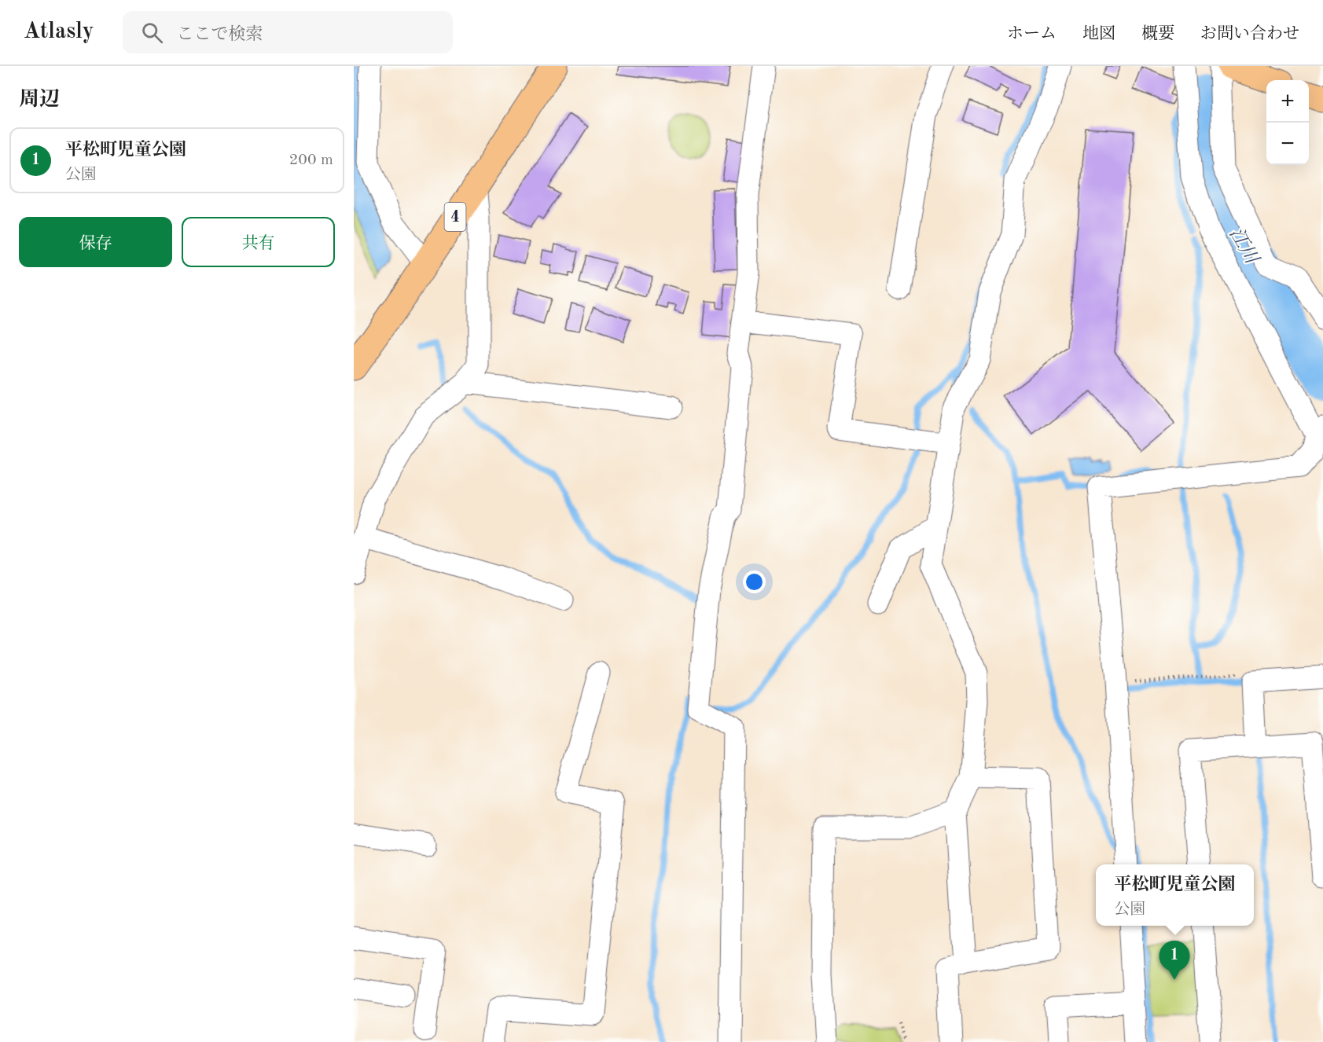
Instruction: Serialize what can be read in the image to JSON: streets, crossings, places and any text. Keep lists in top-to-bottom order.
{
  "streets": {
    "highway": ["4"]
  },
  "water": ["江川"],
  "page": {
    "header": "Atlasly",
    "search": "ここで検索",
    "nav": [
      "ホーム",
      "地図",
      "概要",
      "お問い合わせ"
    ],
    "heading": "周辺",
    "map_buttons": ["+", "−"],
    "list": [
      {
        "mark": "1",
        "name": "平松町児童公園",
        "note": "公園",
        "value": "200 m"
      }
    ],
    "buttons": ["保存", "共有"],
    "popup": ["平松町児童公園", "公園"],
    "pins": "1"
  }
}
